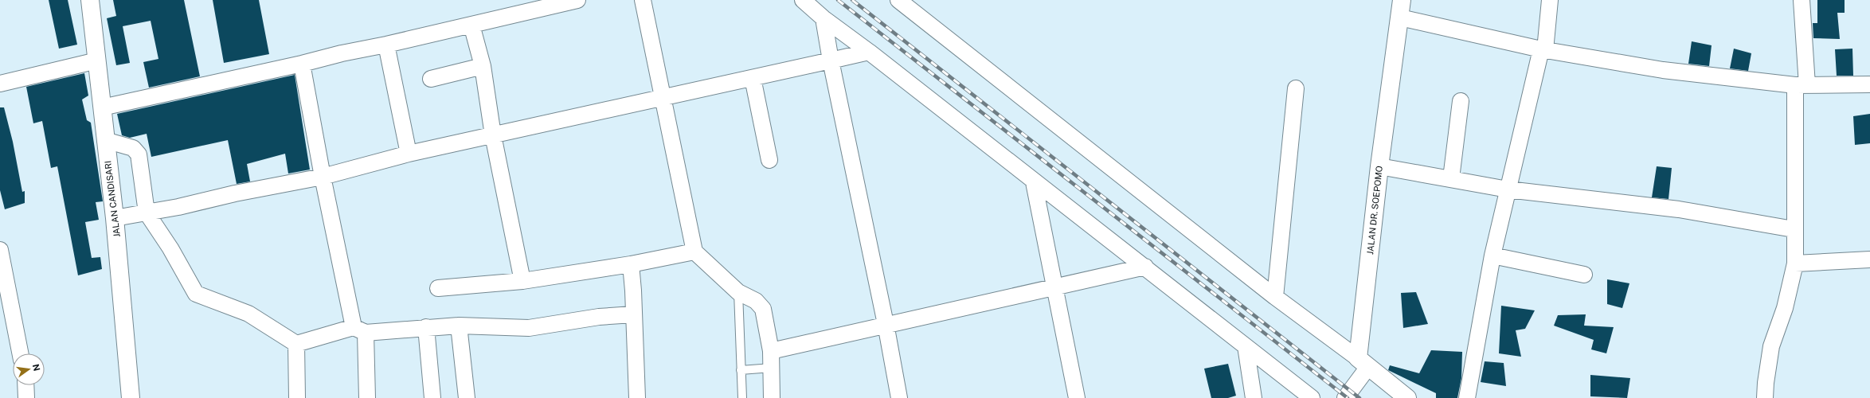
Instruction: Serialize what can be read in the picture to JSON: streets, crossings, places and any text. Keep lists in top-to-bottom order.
{
  "streets": {
    "street": ["JALAN CANDISARI", "JALAN DR. SOEPOMO"]
  },
  "north": "right"
}
